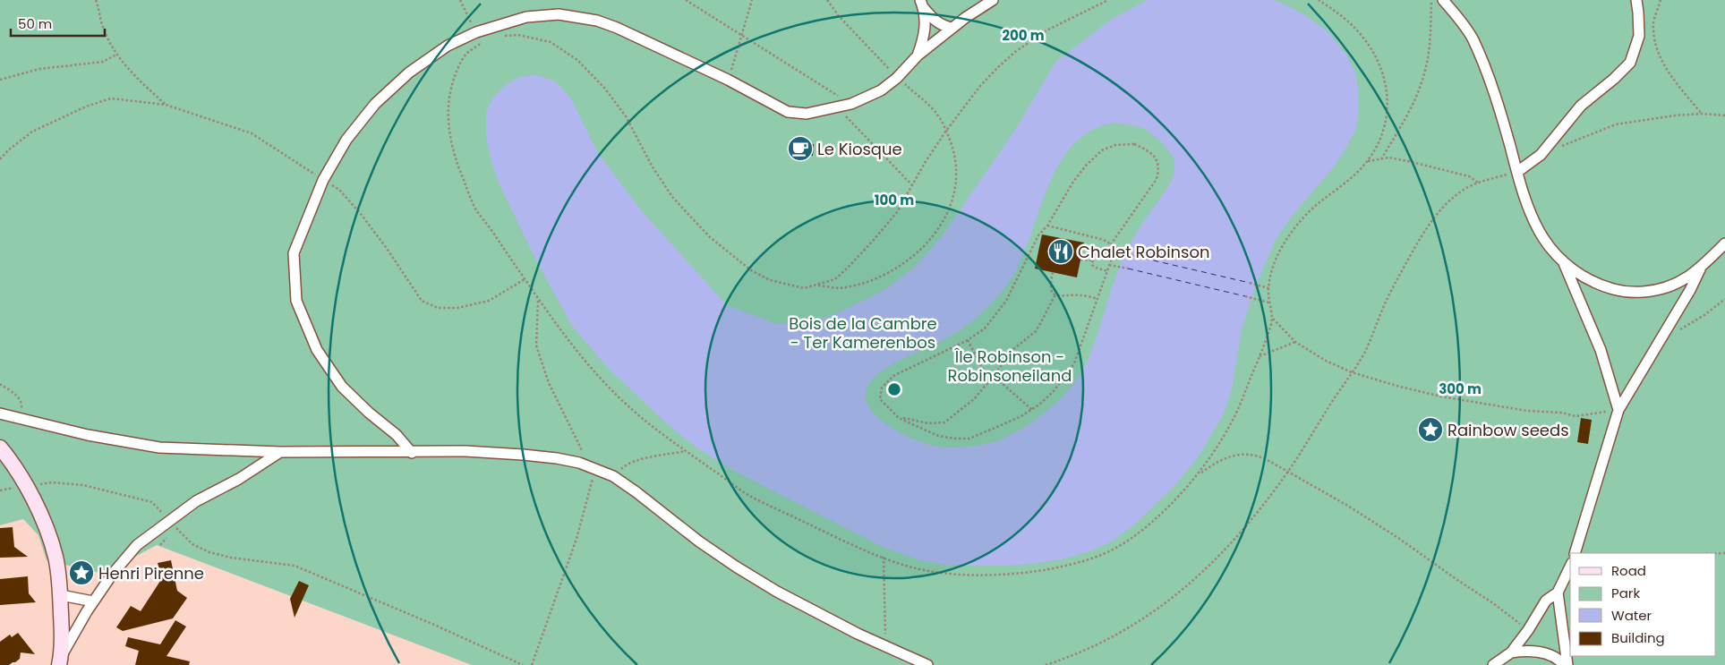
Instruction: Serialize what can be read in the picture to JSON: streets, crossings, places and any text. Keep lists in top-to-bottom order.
{
  "parks": ["Bois de la Cambre - Ter Kamerenbos", "Île Robinson - Robinsoneiland"],
  "places": {
    "cafe": ["Le Kiosque"],
    "restaurant": ["Chalet Robinson"],
    "place": ["Rainbow seeds", "Henri Pirenne"]
  },
  "legend": [
    "Road",
    "Park",
    "Water",
    "Building"
  ],
  "scale_bar": "50 m",
  "rings": ["200 m", "100 m", "300 m"]
}
